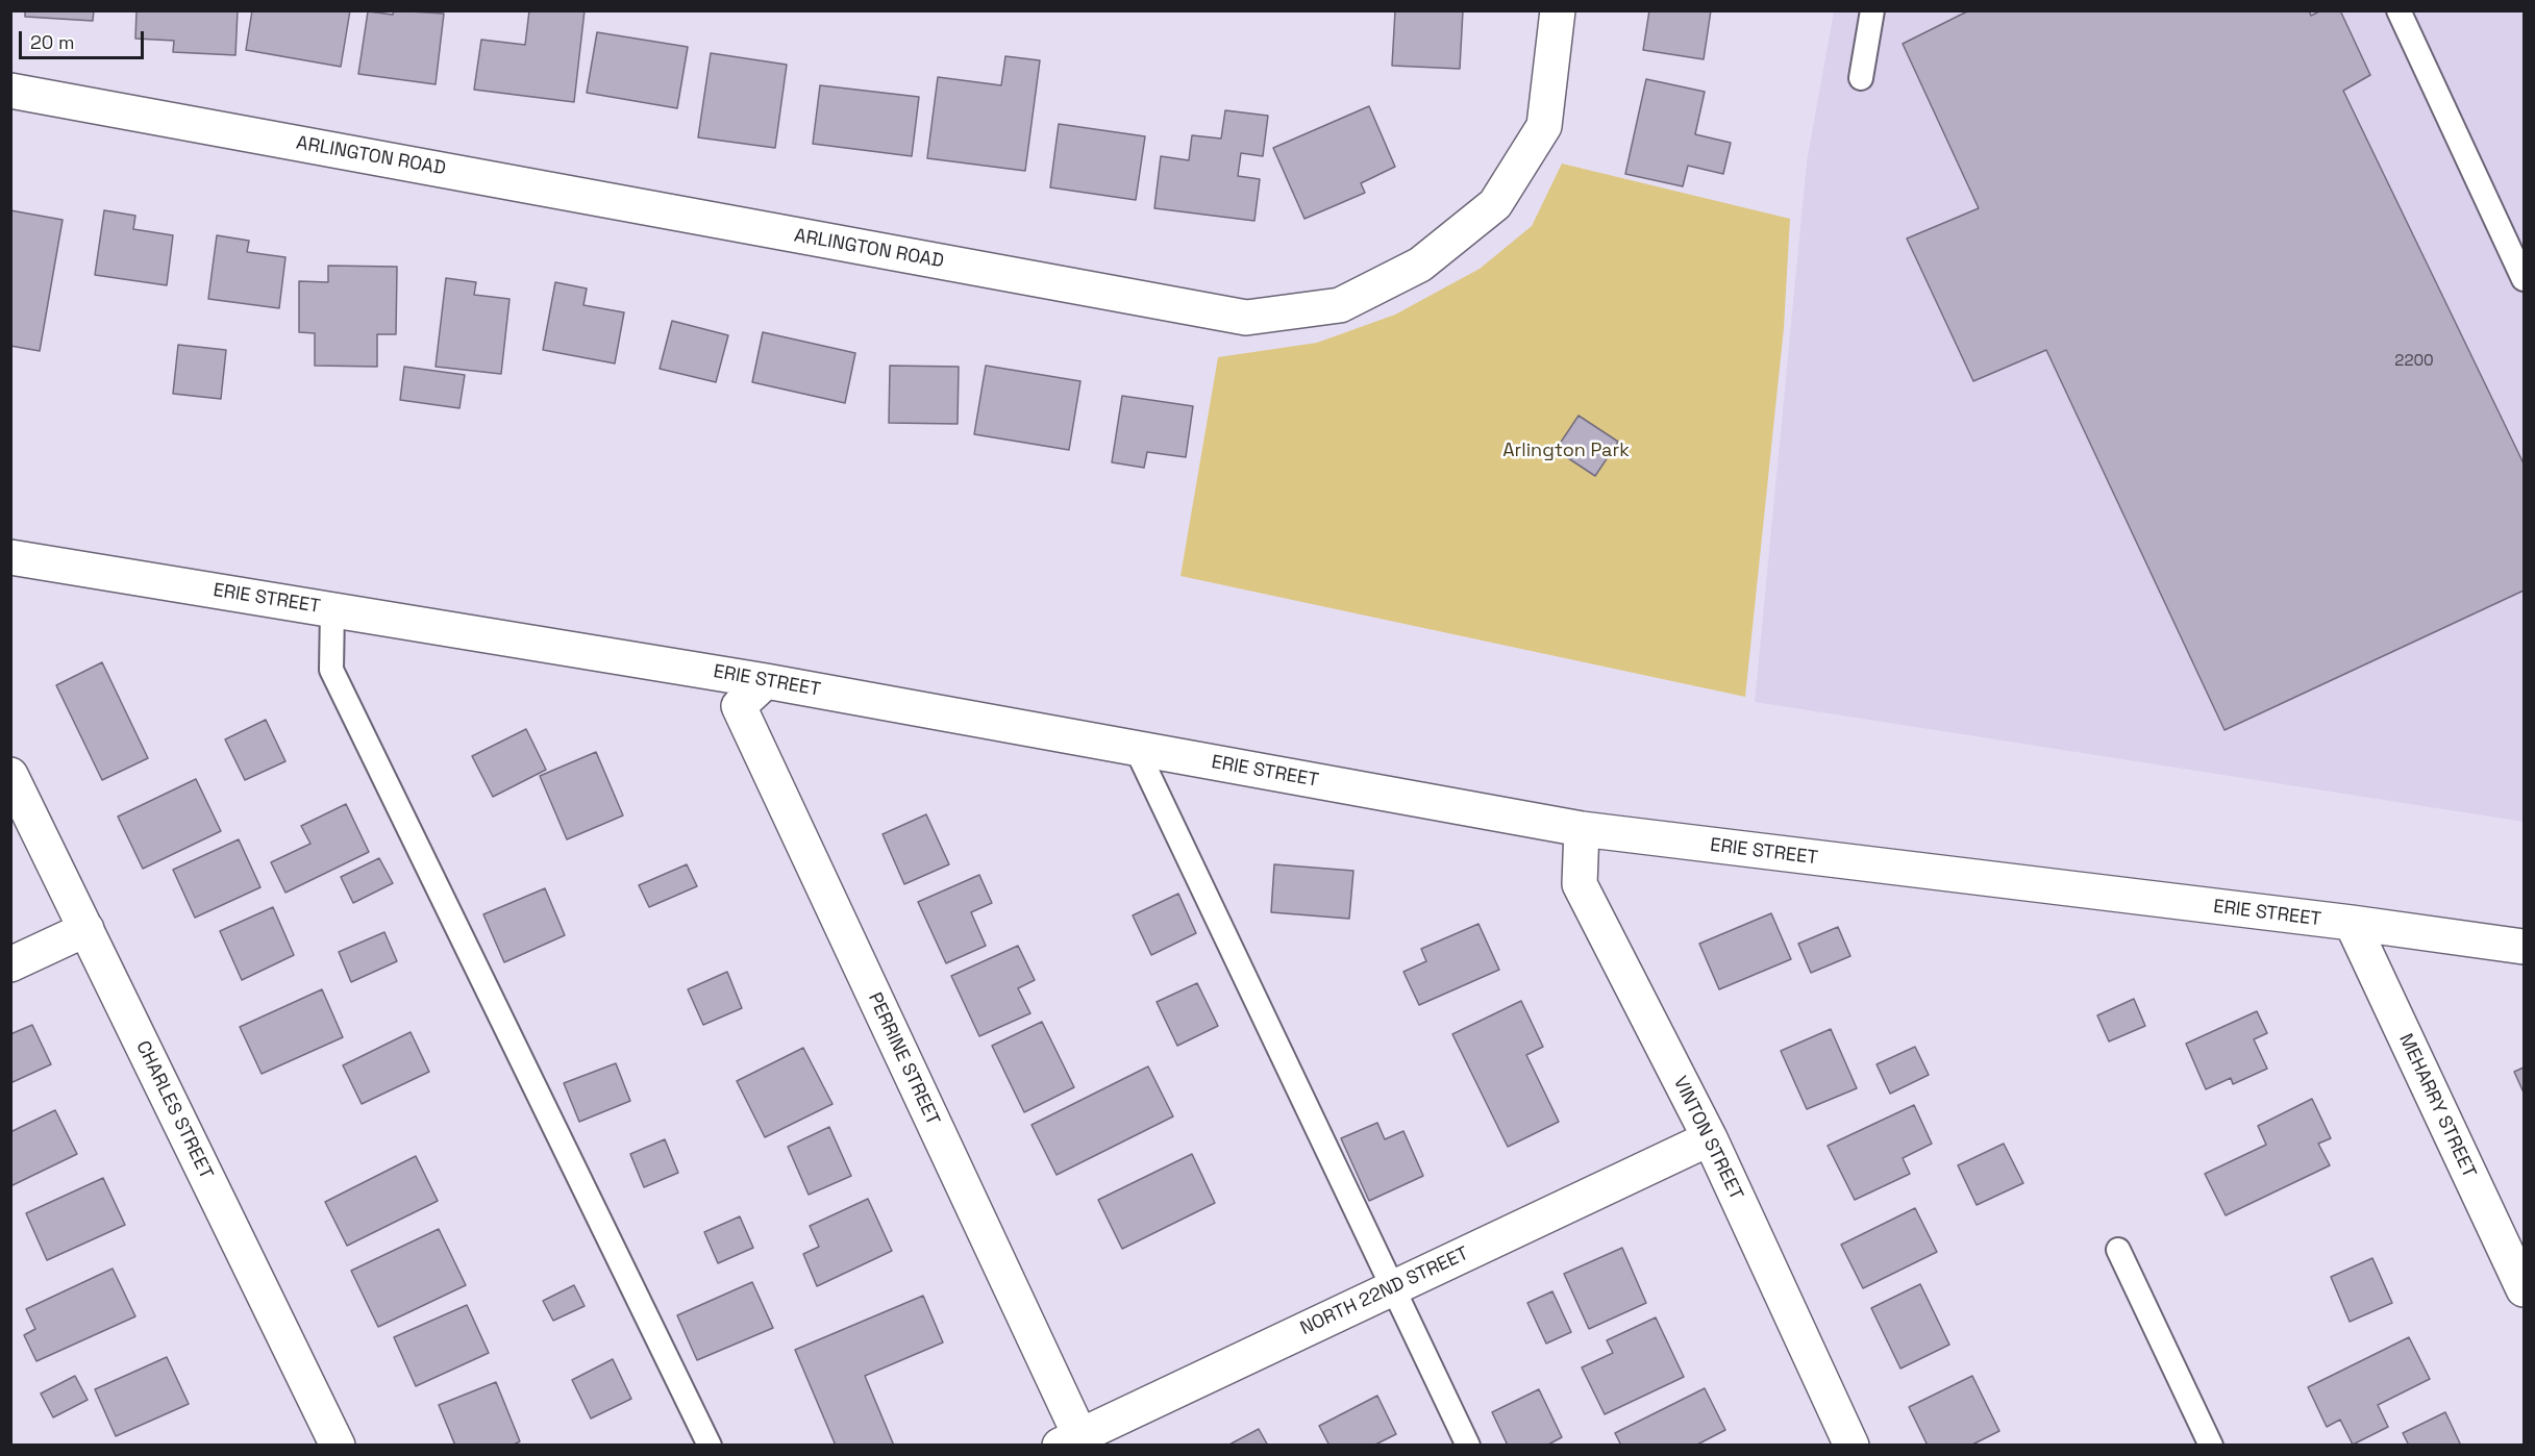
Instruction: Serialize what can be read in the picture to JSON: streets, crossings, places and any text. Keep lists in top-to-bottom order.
{
  "streets": {
    "street": [
      "ARLINGTON ROAD",
      "ERIE STREET",
      "PERRINE STREET",
      "MEHARRY STREET",
      "CHARLES STREET",
      "VINTON STREET",
      "NORTH 22ND STREET"
    ]
  },
  "crossings": [
    ["ERIE STREET", "PERRINE STREET"],
    ["ERIE STREET", "MEHARRY STREET"],
    ["ERIE STREET", "VINTON STREET"],
    ["PERRINE STREET", "NORTH 22ND STREET"],
    ["VINTON STREET", "NORTH 22ND STREET"]
  ],
  "parks": ["Arlington Park"],
  "house_numbers": ["2200"],
  "scale_bar": "20 m"
}
